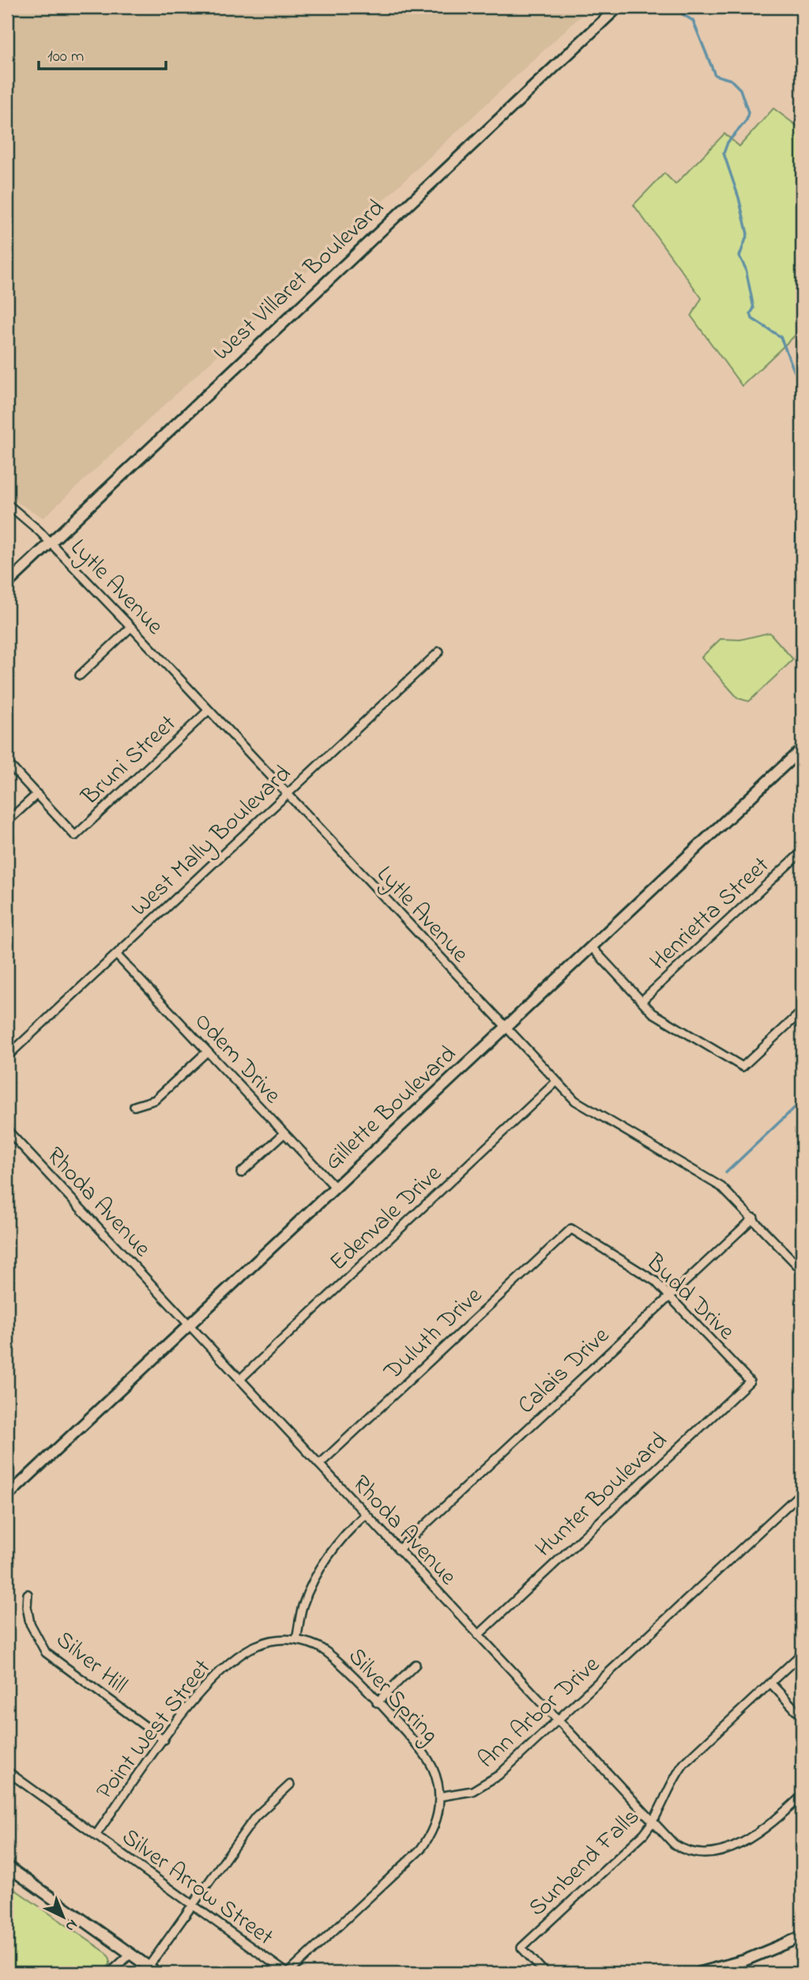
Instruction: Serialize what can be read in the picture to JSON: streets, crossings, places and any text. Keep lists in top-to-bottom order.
{
  "streets": {
    "main road": ["West Villaret Boulevard", "Gillette Boulevard"],
    "street": [
      "Lytle Avenue",
      "Bruni Street",
      "West Mally Boulevard",
      "Henrietta Street",
      "Odem Drive",
      "Rhoda Avenue",
      "Edenvale Drive",
      "Budd Drive",
      "Duluth Drive",
      "Calais Drive",
      "Hunter Boulevard",
      "Silver Hill",
      "Silver Spring",
      "Ann Arbor Drive",
      "Point West Street",
      "Sunbend Falls",
      "Silver Arrow Street"
    ]
  },
  "crossings": [
    ["West Villaret Boulevard", "Lytle Avenue"],
    ["Lytle Avenue", "Bruni Street"],
    ["Lytle Avenue", "West Mally Boulevard"],
    ["Lytle Avenue", "Gillette Boulevard"],
    ["Lytle Avenue", "Edenvale Drive"],
    ["Lytle Avenue", "Calais Drive"],
    ["West Mally Boulevard", "Odem Drive"],
    ["Odem Drive", "Gillette Boulevard"],
    ["Gillette Boulevard", "Rhoda Avenue"],
    ["Rhoda Avenue", "Edenvale Drive"],
    ["Rhoda Avenue", "Duluth Drive"],
    ["Rhoda Avenue", "Calais Drive"],
    ["Rhoda Avenue", "Hunter Boulevard"],
    ["Rhoda Avenue", "Ann Arbor Drive"],
    ["Rhoda Avenue", "Sunbend Falls"],
    ["Budd Drive", "Duluth Drive"],
    ["Budd Drive", "Calais Drive"],
    ["Budd Drive", "Hunter Boulevard"],
    ["Silver Hill", "Point West Street"],
    ["Silver Spring", "Ann Arbor Drive"],
    ["Silver Spring", "Point West Street"],
    ["Point West Street", "Silver Arrow Street"]
  ],
  "scale_bar": "100 m",
  "north": "bottom right"
}
